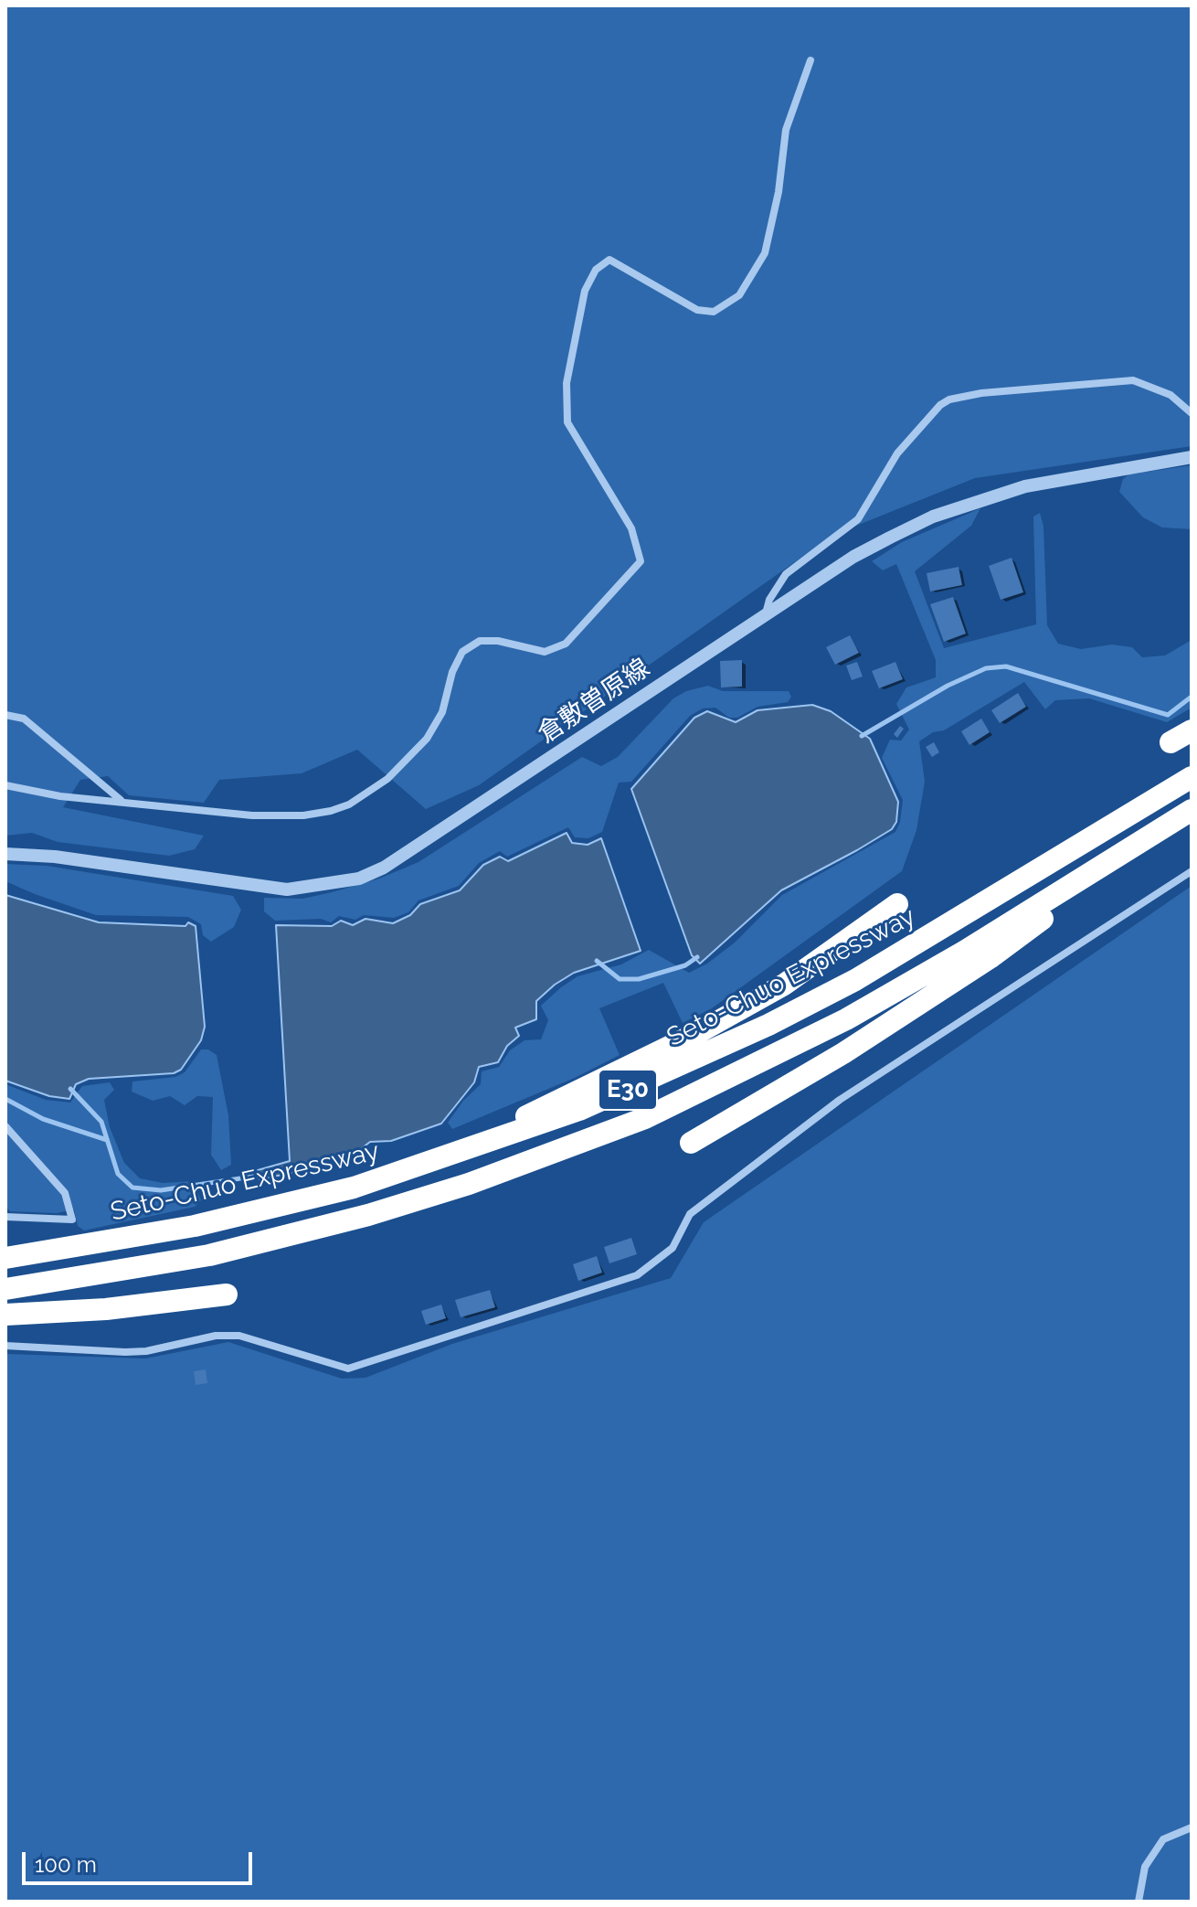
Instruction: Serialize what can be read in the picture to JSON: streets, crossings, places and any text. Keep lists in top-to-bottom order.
{
  "streets": {
    "highway": ["Seto-Chuo Expressway", "E30"],
    "street": ["倉敷曽原線"]
  },
  "scale_bar": "100 m"
}
